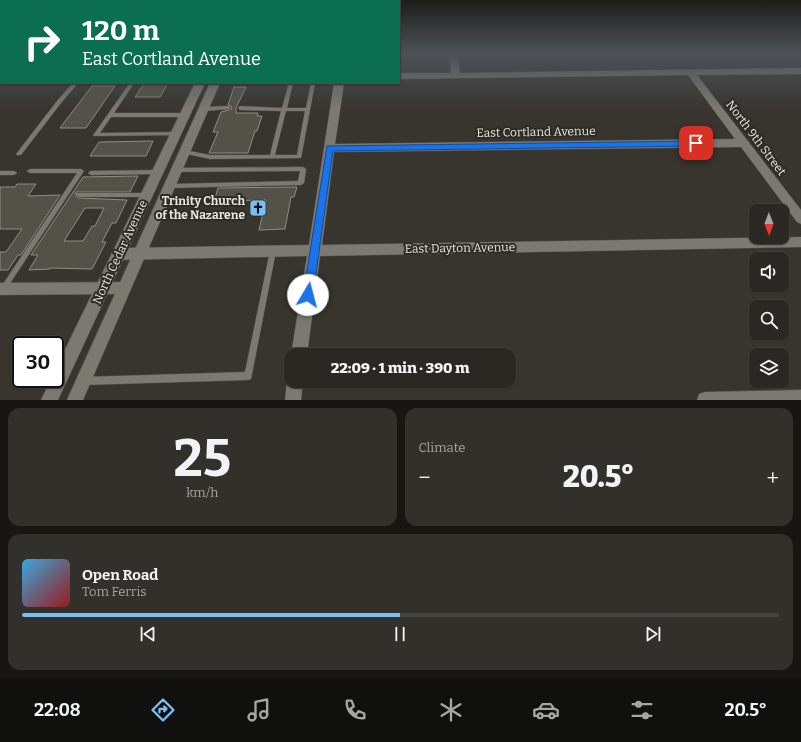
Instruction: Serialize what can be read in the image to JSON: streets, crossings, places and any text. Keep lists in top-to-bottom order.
{
  "streets": {
    "street": [
      "East Cortland Avenue",
      "North 9th Street",
      "East Dayton Avenue",
      "North Cedar Avenue"
    ]
  },
  "crossings": [
    ["East Cortland Avenue", "North 9th Street"],
    ["East Dayton Avenue", "North Cedar Avenue"]
  ],
  "places": {
    "church": ["Trinity Church of the Nazarene"]
  },
  "north": "bottom",
  "page": {
    "turn": ["120 m", "East Cortland Avenue"],
    "limit": "30",
    "trip": "22:09 · 1 min · 390 m",
    "tile": [
      ["25", "km/h"],
      "Climate"
    ],
    "heat": ["−", "20.5°", "+"],
    "song": ["Open Road", "Tom Ferris"],
    "tabs": ["22:08", "20.5°"]
  }
}
